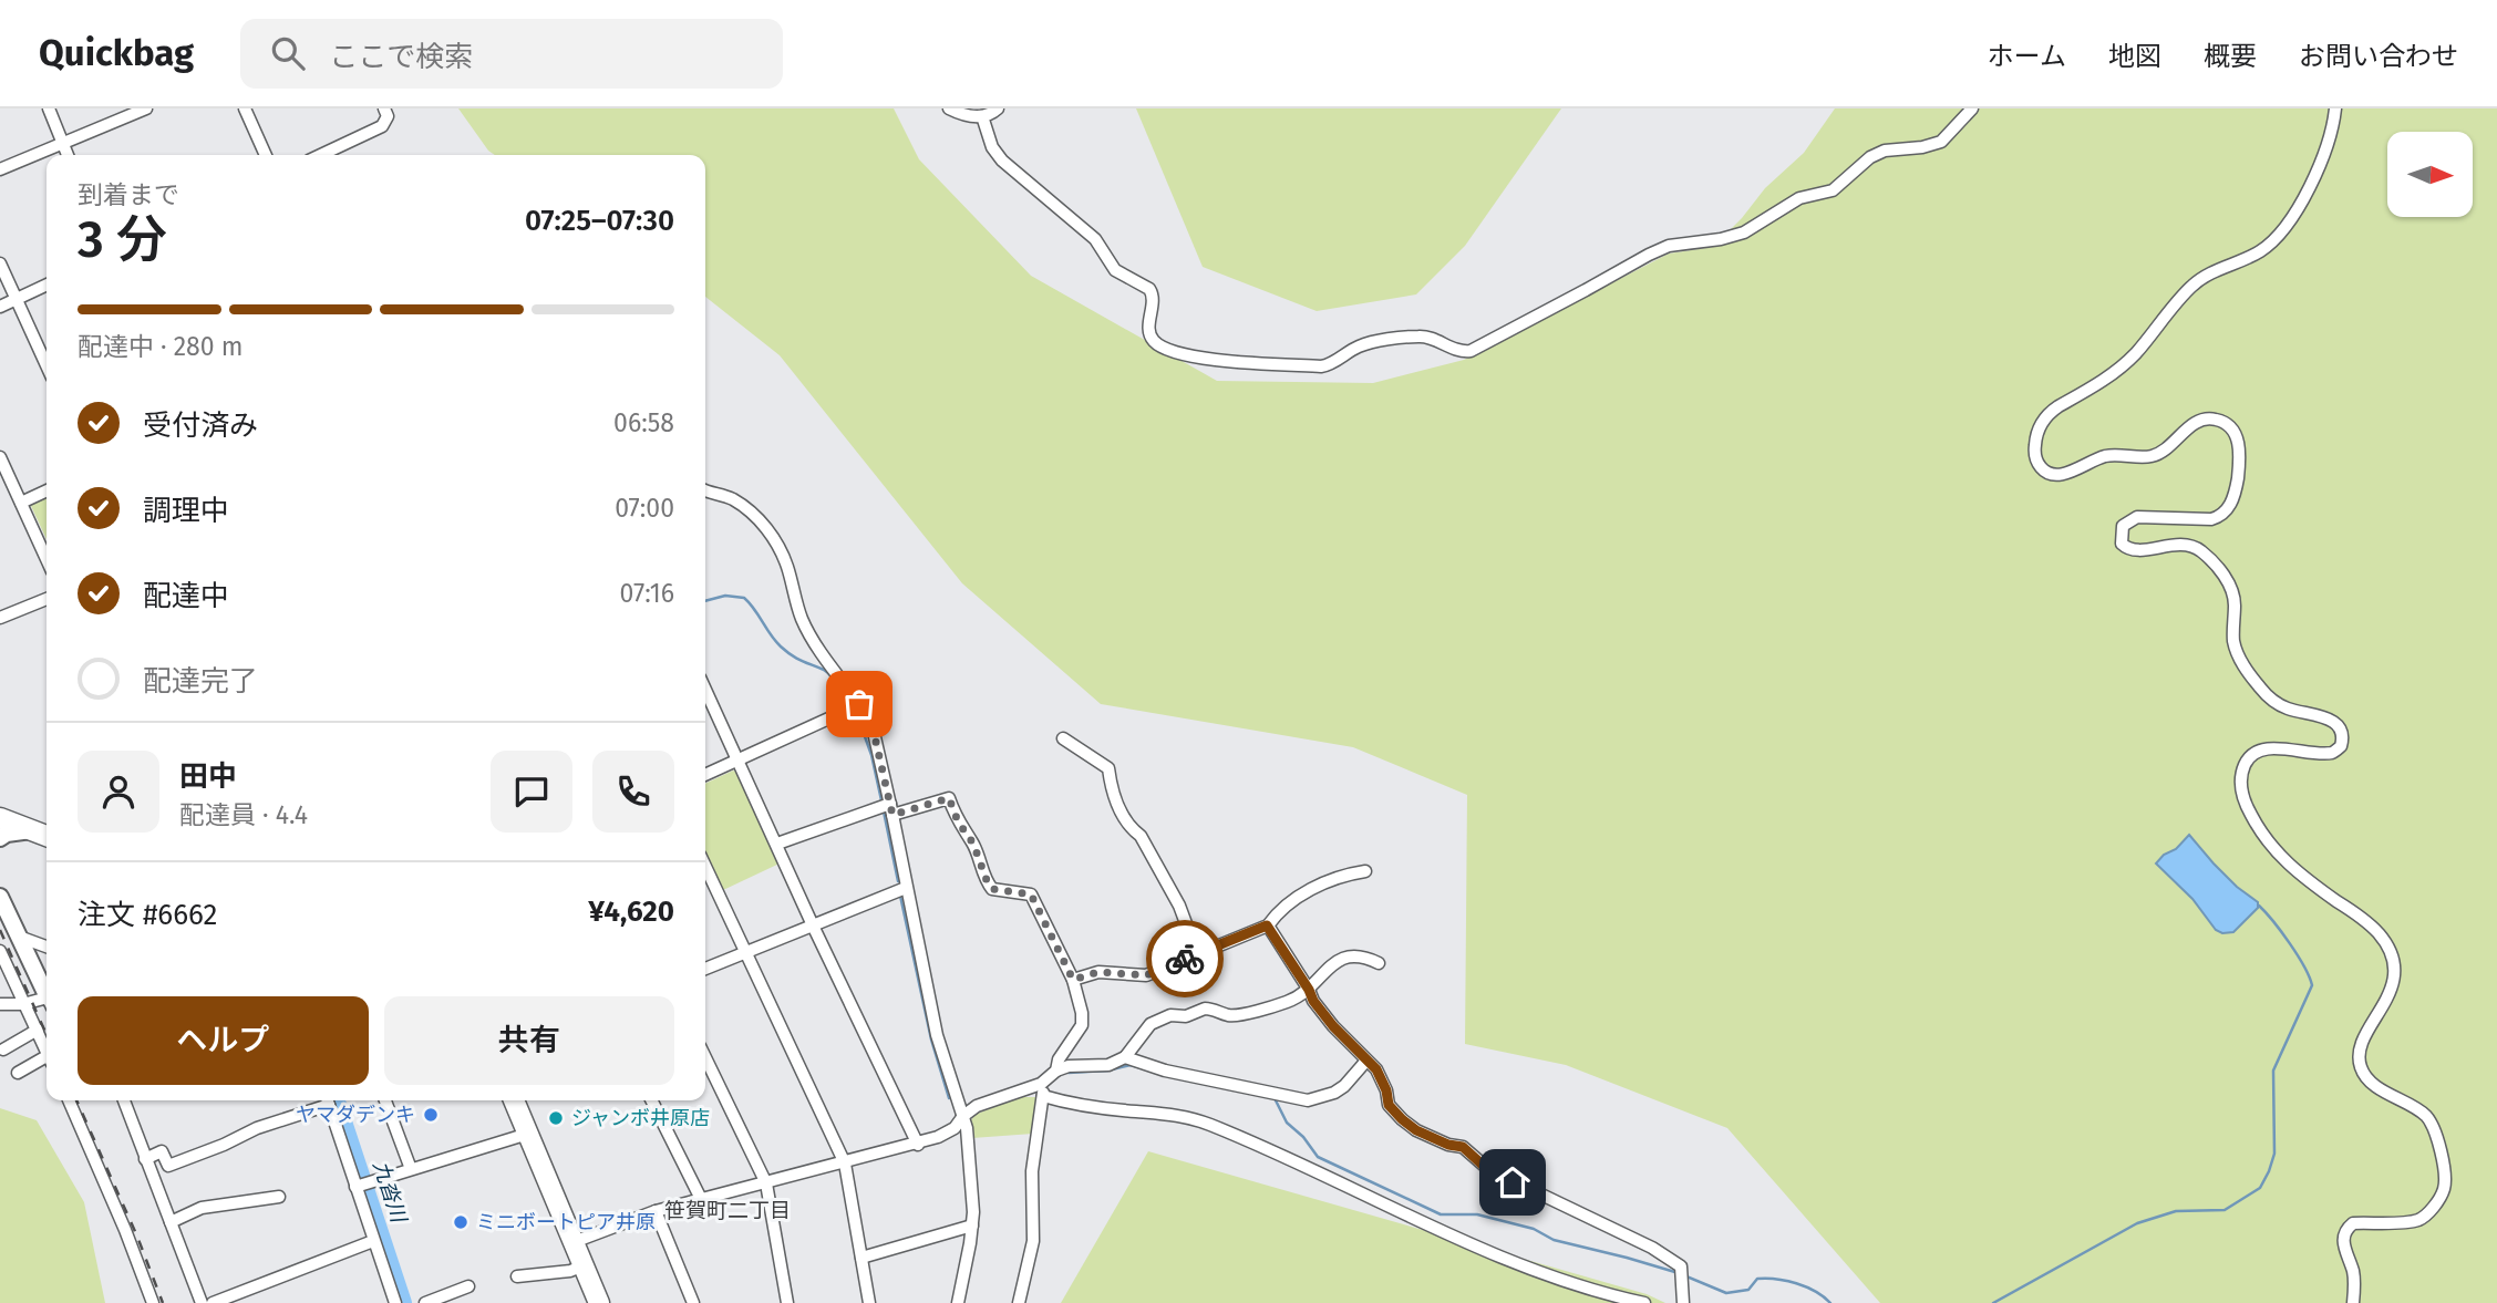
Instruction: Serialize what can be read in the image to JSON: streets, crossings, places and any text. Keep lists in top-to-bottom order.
{
  "districts": ["笹賀町二丁目"],
  "water": ["九沓川"],
  "places": ["ヤマダデンキ", "ジャンボ井原店", "ミニボートピア井原"],
  "north": "right",
  "page": {
    "header": "Quickbag",
    "search": "ここで検索",
    "nav": [
      "ホーム",
      "地図",
      "概要",
      "お問い合わせ"
    ],
    "heading": ["3 分", "到着まで", "07:25–07:30"],
    "panel": [
      "田中",
      "配達員 · 4.4",
      "注文 #6662",
      "¥4,620"
    ],
    "bar": "配達中 · 280 m",
    "list": [
      ["受付済み", "06:58"],
      ["調理中", "07:00"],
      ["配達中", "07:16"],
      "配達完了"
    ],
    "buttons": ["ヘルプ", "共有"]
  }
}
